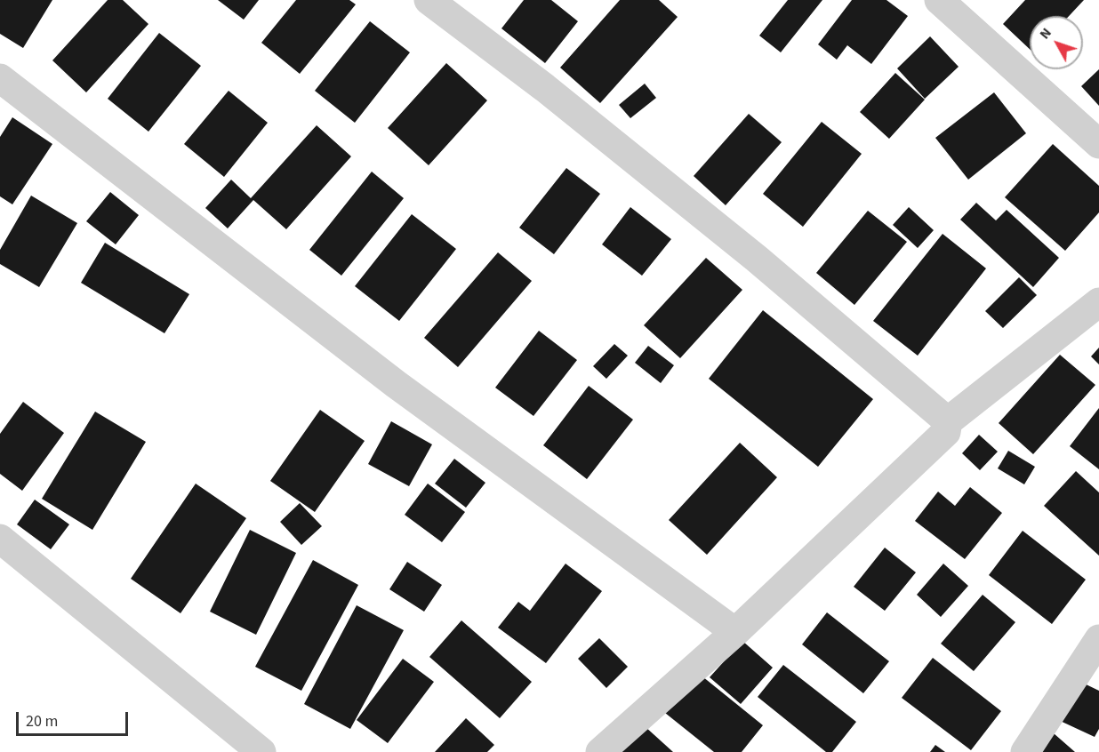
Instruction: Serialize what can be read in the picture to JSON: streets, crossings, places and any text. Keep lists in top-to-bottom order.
{
  "scale_bar": "20 m",
  "north": "top left"
}
